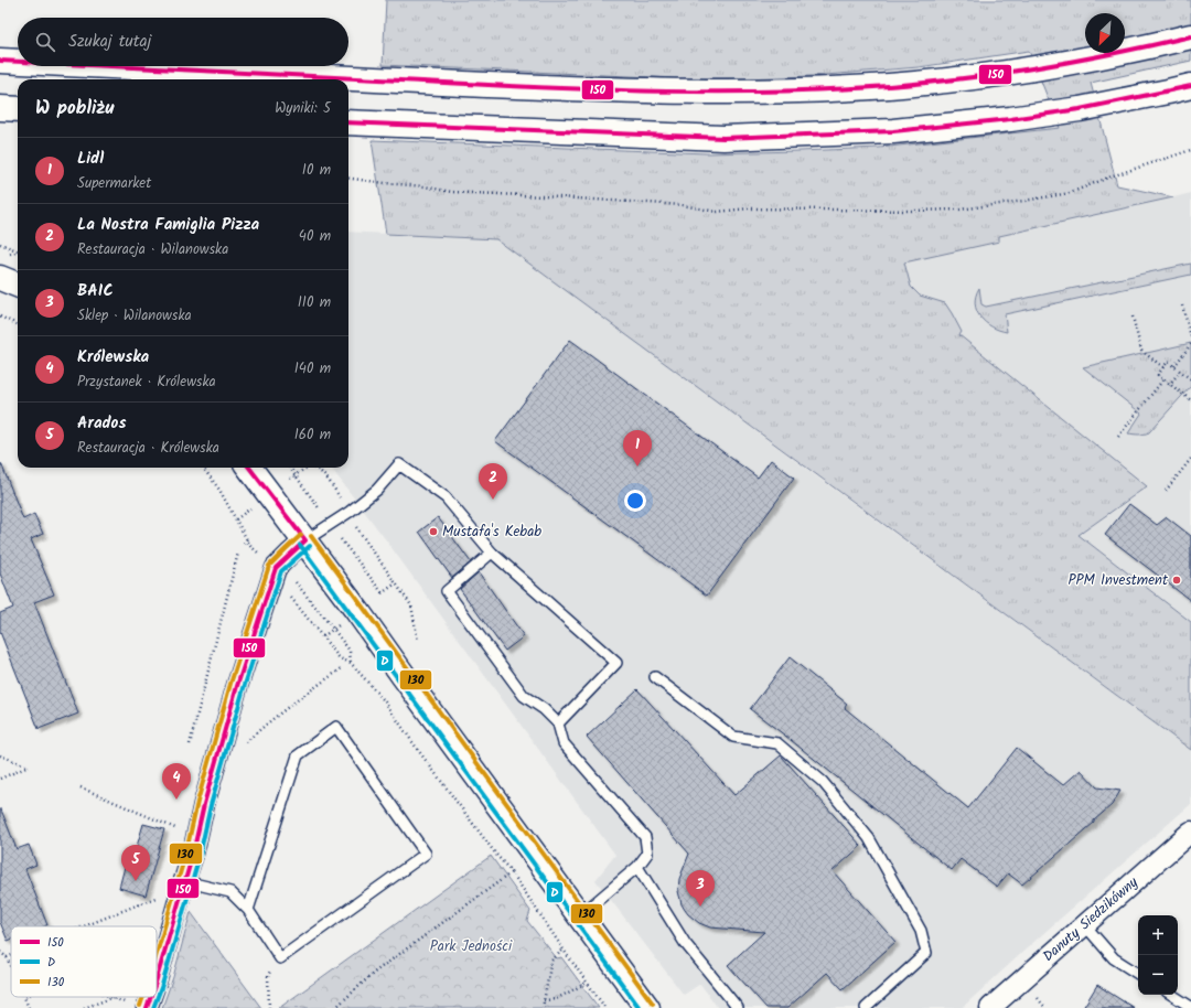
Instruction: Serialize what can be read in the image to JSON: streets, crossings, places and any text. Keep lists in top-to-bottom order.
{
  "streets": {
    "street": ["Danuty Siedzikówny"]
  },
  "parks": ["Park Jedności"],
  "places": ["Mustafa's Kebab", "PPM Investment"],
  "lines": ["transit line 150", "transit line 130", "transit line D"],
  "legend": ["150", "D", "130"],
  "north": "bottom left",
  "page": {
    "search": "Szukaj tutaj",
    "heading": ["W pobliżu", "Wyniki: 5"],
    "list": [
      {
        "mark": "1",
        "name": "Lidl",
        "note": "Supermarket",
        "value": "10 m"
      },
      {
        "mark": "2",
        "name": "La Nostra Famiglia Pizza",
        "note": "Restauracja · Wilanowska",
        "value": "40 m"
      },
      {
        "mark": "3",
        "name": "BAIC",
        "note": "Sklep · Wilanowska",
        "value": "110 m"
      },
      {
        "mark": "4",
        "name": "Królewska",
        "note": "Przystanek · Królewska",
        "value": "140 m"
      },
      {
        "mark": "5",
        "name": "Arados",
        "note": "Restauracja · Królewska",
        "value": "160 m"
      }
    ],
    "pins": [
      "1",
      "2",
      "4",
      "5",
      "3"
    ],
    "map_buttons": ["+", "−"]
  }
}
